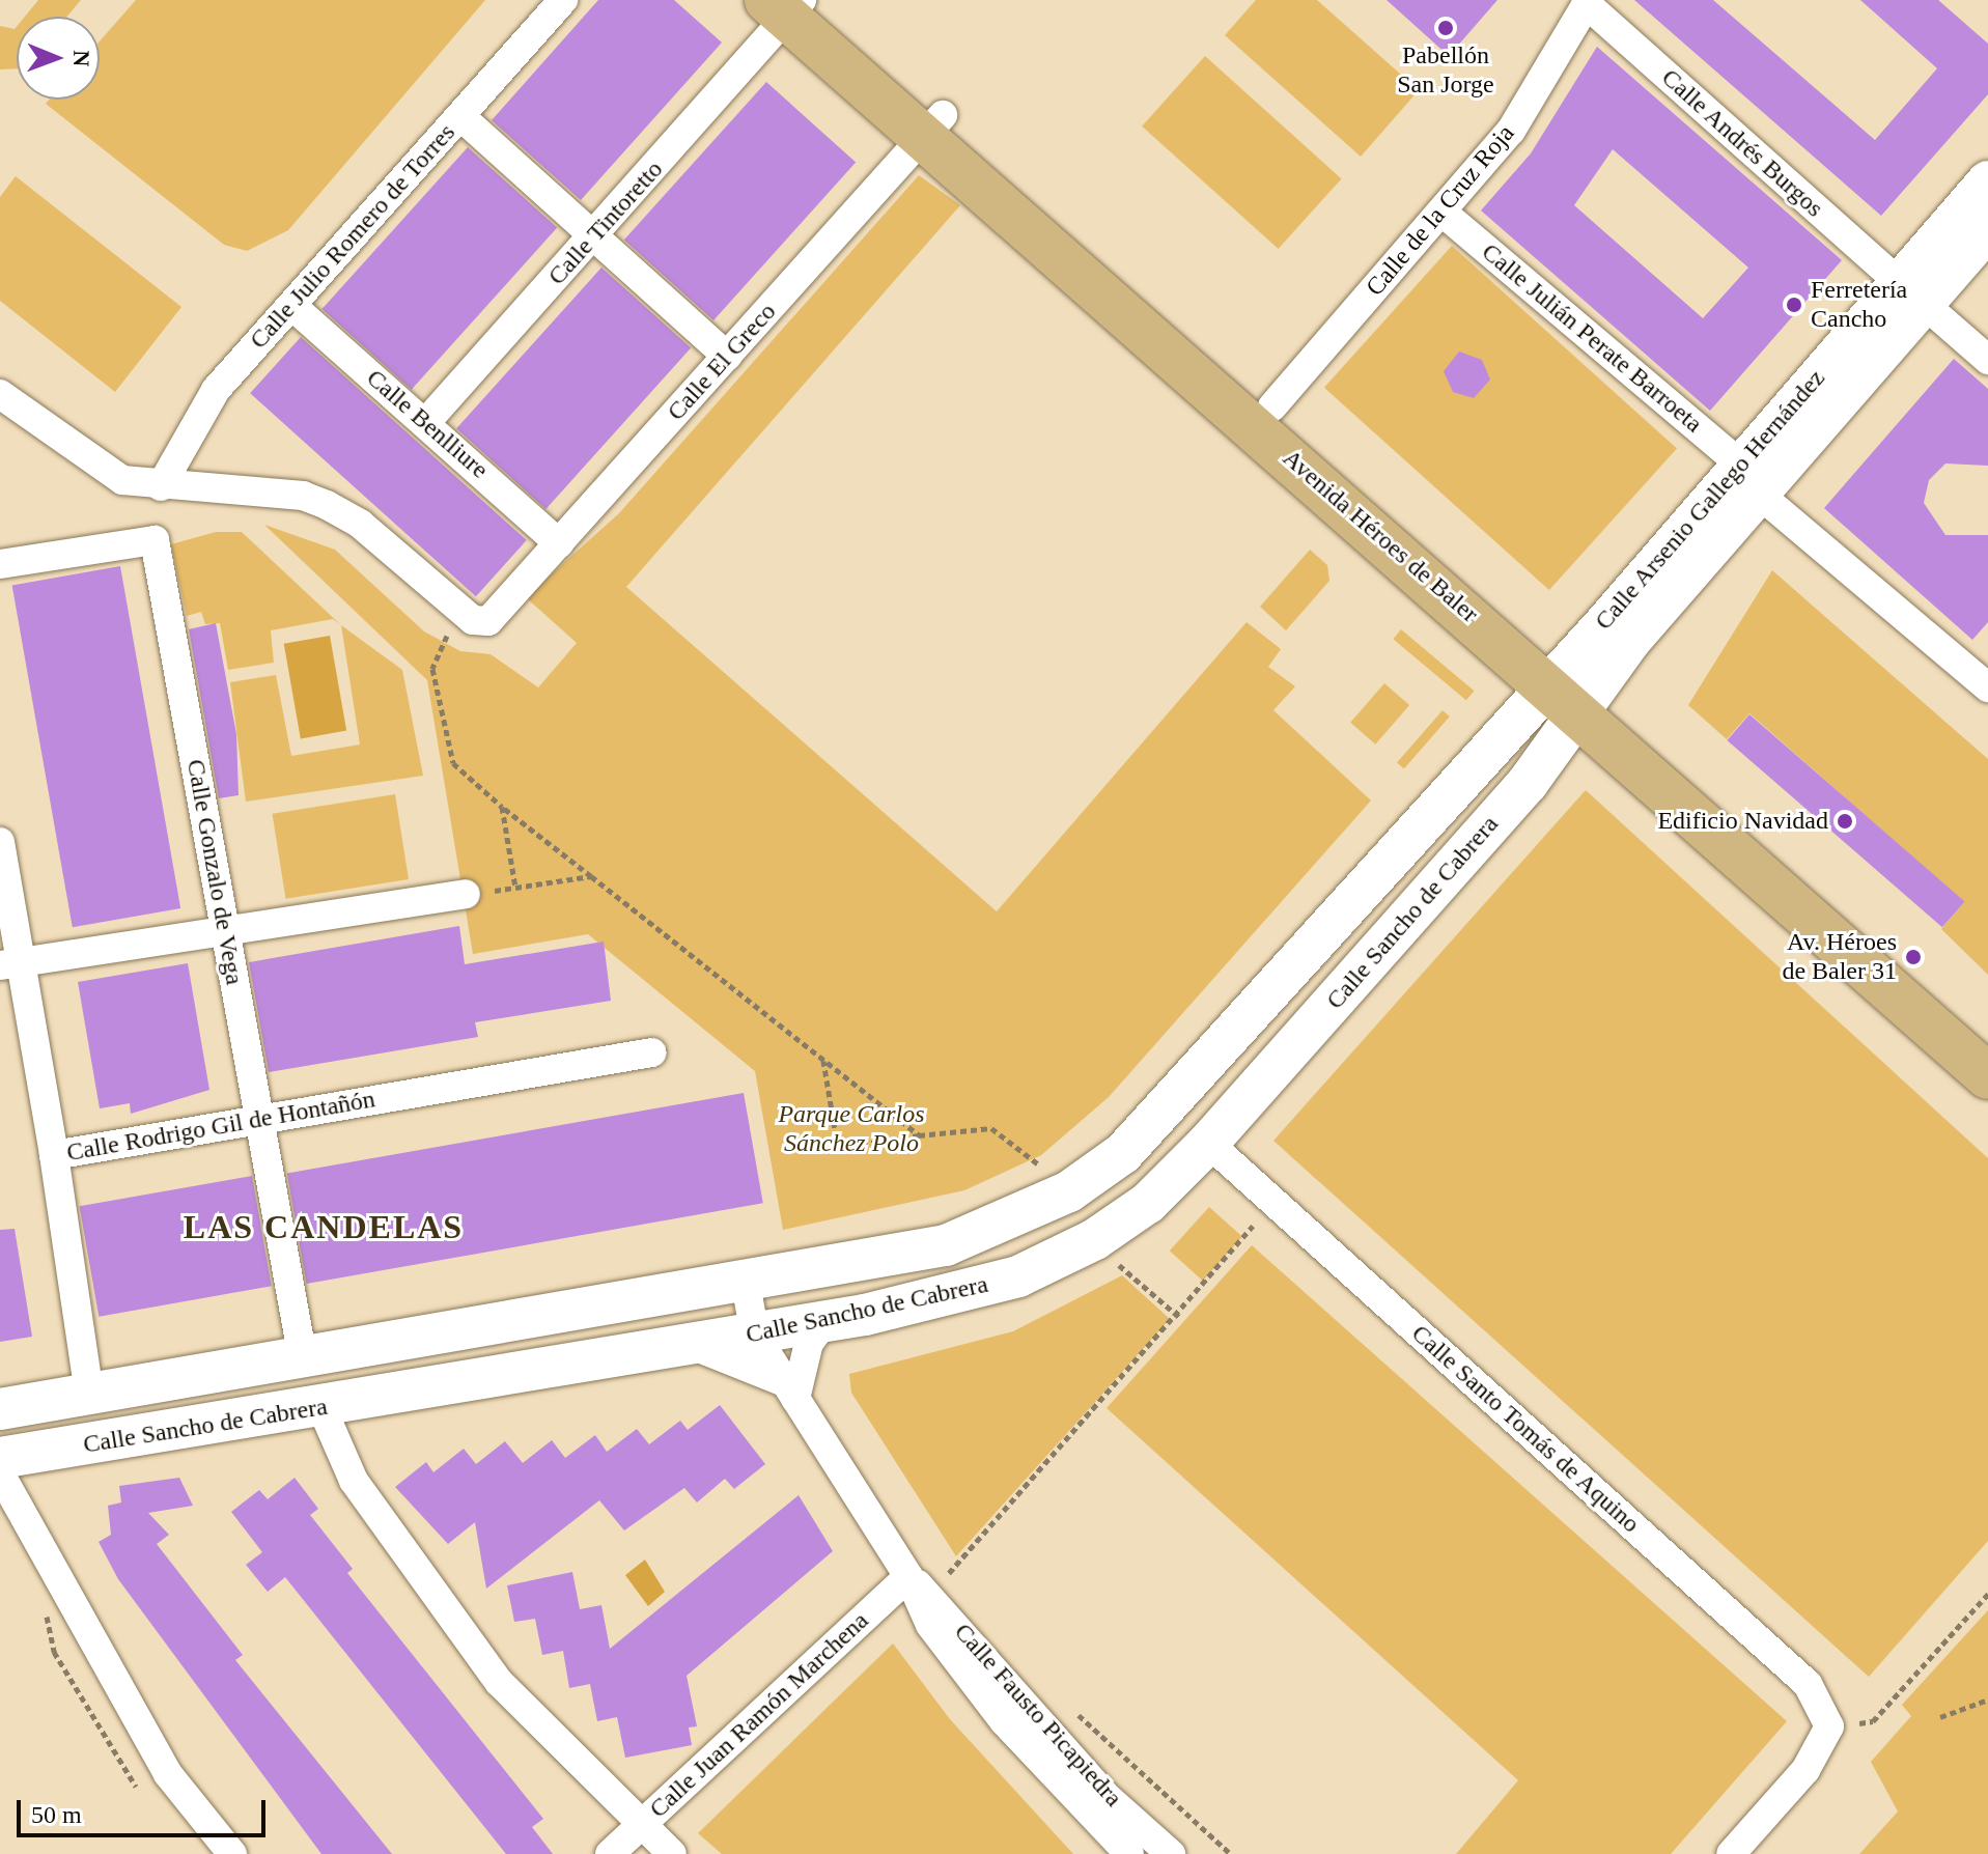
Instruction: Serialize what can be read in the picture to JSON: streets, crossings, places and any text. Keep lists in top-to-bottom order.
{
  "streets": {
    "main road": ["Calle Arsenio Gallego Hernández", "Avenida Héroes de Baler", "Calle Sancho de Cabrera"],
    "street": [
      "Calle Andrés Burgos",
      "Calle de la Cruz Roja",
      "Calle Tintoretto",
      "Calle Julio Romero de Torres",
      "Calle Julián Perate Barroeta",
      "Calle El Greco",
      "Calle Benlliure",
      "Calle Gonzalo de Vega",
      "Calle Rodrigo Gil de Hontañón",
      "Calle Santo Tomás de Aquino",
      "Calle Juan Ramón Marchena",
      "Calle Fausto Picapiedra"
    ]
  },
  "crossings": [
    ["Calle Andrés Burgos", "Calle de la Cruz Roja"],
    ["Calle Andrés Burgos", "Calle Arsenio Gallego Hernández"],
    ["Calle de la Cruz Roja", "Calle Julián Perate Barroeta"],
    ["Calle de la Cruz Roja", "Avenida Héroes de Baler"],
    ["Calle Tintoretto", "Calle Benlliure"],
    ["Calle Tintoretto", "Avenida Héroes de Baler"],
    ["Calle Julio Romero de Torres", "Calle Benlliure"],
    ["Calle Julián Perate Barroeta", "Calle Arsenio Gallego Hernández"],
    ["Calle El Greco", "Calle Benlliure"],
    ["Calle El Greco", "Avenida Héroes de Baler"],
    ["Calle Arsenio Gallego Hernández", "Avenida Héroes de Baler"],
    ["Calle Arsenio Gallego Hernández", "Calle Sancho de Cabrera"],
    ["Avenida Héroes de Baler", "Calle Sancho de Cabrera"],
    ["Calle Gonzalo de Vega", "Calle Sancho de Cabrera"],
    ["Calle Gonzalo de Vega", "Calle Rodrigo Gil de Hontañón"],
    ["Calle Sancho de Cabrera", "Calle Santo Tomás de Aquino"],
    ["Calle Sancho de Cabrera", "Calle Fausto Picapiedra"],
    ["Calle Juan Ramón Marchena", "Calle Fausto Picapiedra"]
  ],
  "districts": ["LAS CANDELAS"],
  "parks": ["Parque Carlos Sánchez Polo"],
  "places": [
    "Pabellón San Jorge",
    "Ferretería Cancho",
    "Edificio Navidad",
    "Av. Héroes de Baler 31"
  ],
  "scale_bar": "50 m",
  "north": "right"
}
